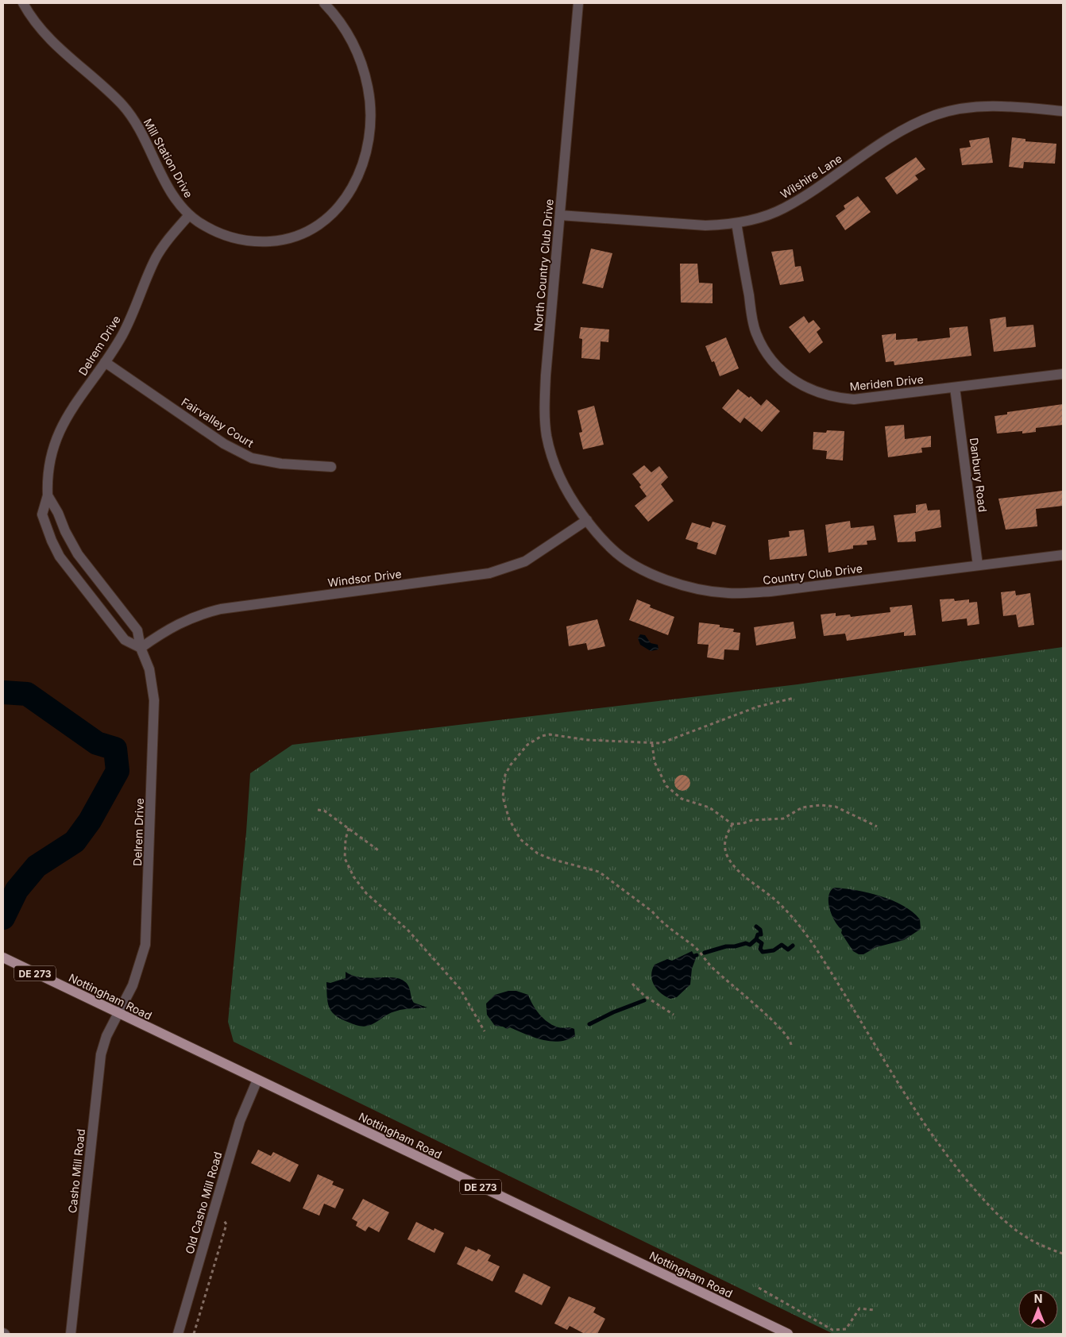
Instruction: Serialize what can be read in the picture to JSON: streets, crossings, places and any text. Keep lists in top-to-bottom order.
{
  "streets": {
    "main road": ["DE 273", "Nottingham Road"],
    "street": [
      "Mill Station Drive",
      "Wilshire Lane",
      "North Country Club Drive",
      "Delrem Drive",
      "Meriden Drive",
      "Fairvalley Court",
      "Danbury Road",
      "Country Club Drive",
      "Windsor Drive",
      "Casho Mill Road",
      "Old Casho Mill Road"
    ]
  },
  "crossings": [
    ["Mill Station Drive", "Delrem Drive"],
    ["Wilshire Lane", "North Country Club Drive"],
    ["Wilshire Lane", "Meriden Drive"],
    ["North Country Club Drive", "Country Club Drive"],
    ["North Country Club Drive", "Windsor Drive"],
    ["Delrem Drive", "Fairvalley Court"],
    ["Delrem Drive", "Windsor Drive"],
    ["Delrem Drive", "Nottingham Road"],
    ["Delrem Drive", "Casho Mill Road"],
    ["Meriden Drive", "Danbury Road"],
    ["Danbury Road", "Country Club Drive"],
    ["Country Club Drive", "Windsor Drive"],
    ["Nottingham Road", "Casho Mill Road"],
    ["Nottingham Road", "Old Casho Mill Road"]
  ],
  "north": "top"
}
